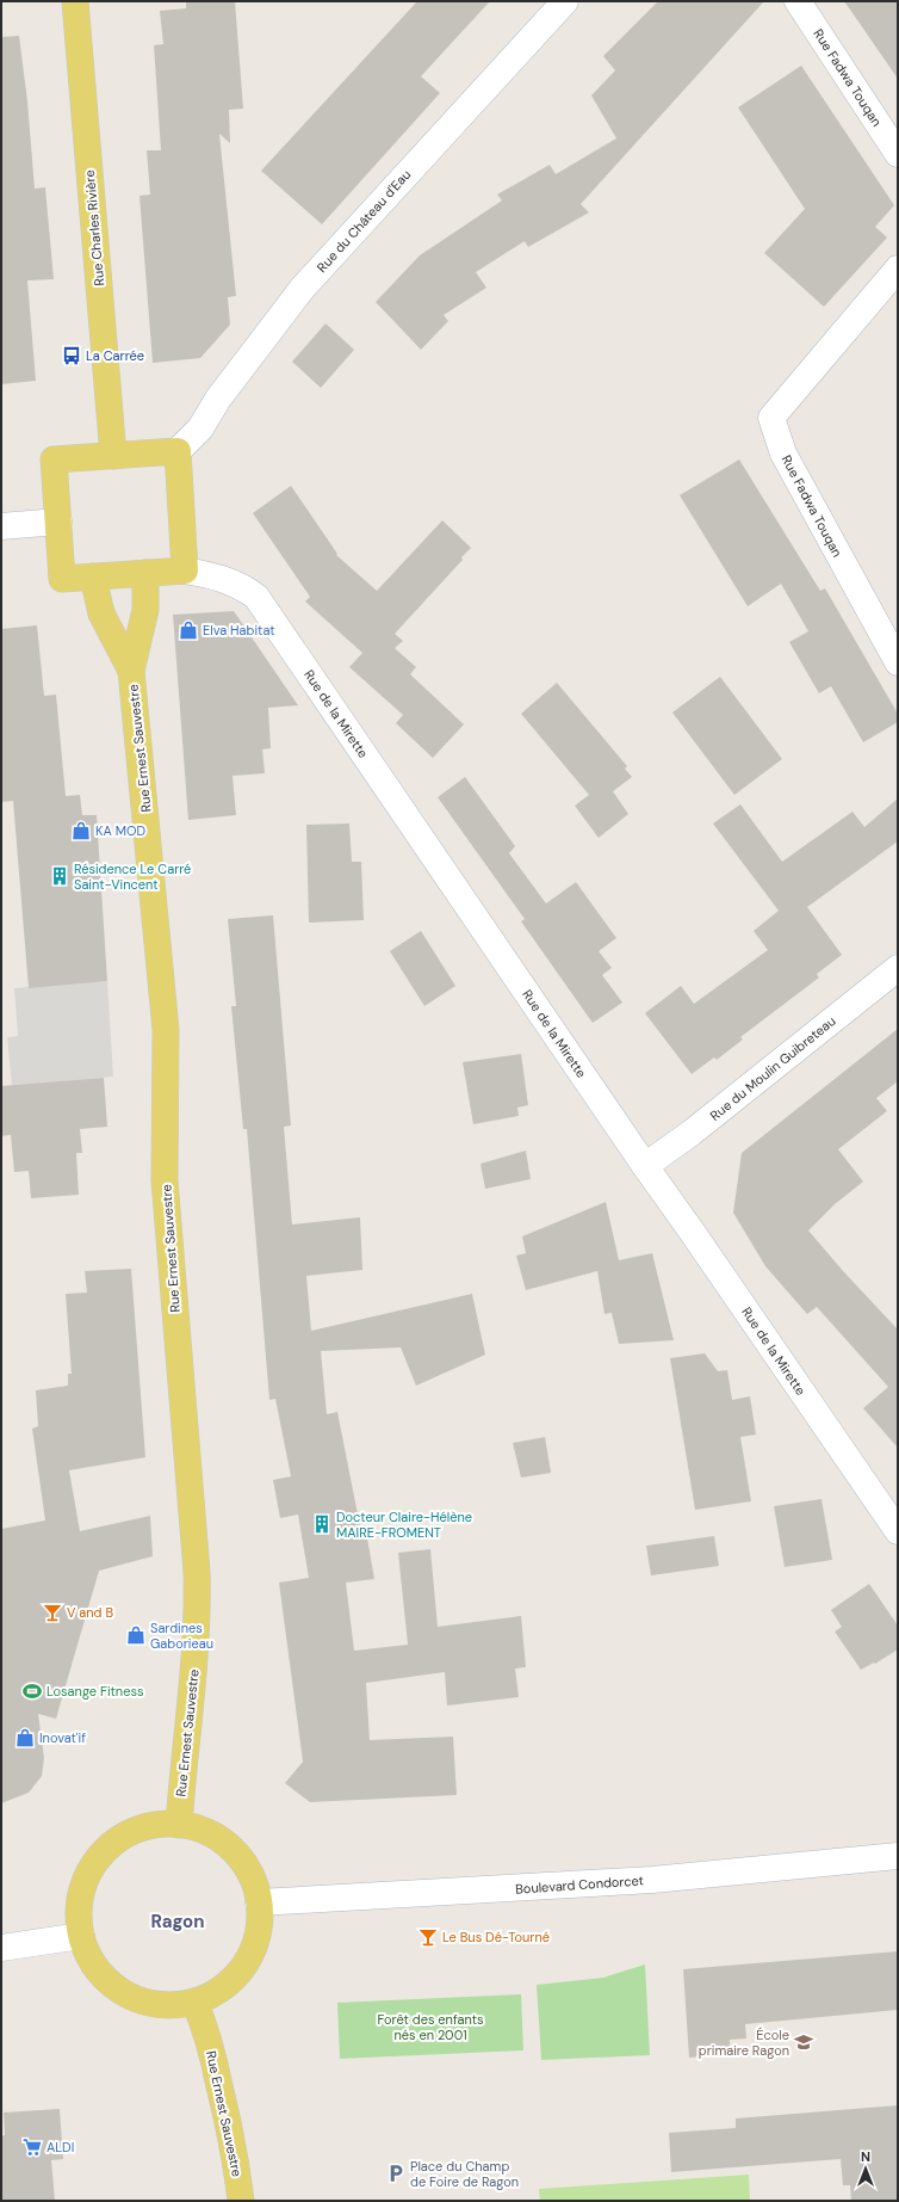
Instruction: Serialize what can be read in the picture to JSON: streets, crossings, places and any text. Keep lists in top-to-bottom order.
{
  "streets": {
    "main road": ["Rue Charles Rivière", "Rue Ernest Sauvestre"],
    "street": [
      "Rue Fadwa Touqan",
      "Rue du Château d'Eau",
      "Rue de la Mirette",
      "Rue du Moulin Guibreteau",
      "Boulevard Condorcet"
    ]
  },
  "crossings": [
    ["Rue de la Mirette", "Rue du Moulin Guibreteau"]
  ],
  "districts": ["Ragon"],
  "parks": ["Forêt des enfants nés en 2001"],
  "places": {
    "bus stop": ["La Carrée"],
    "shop": [
      "Elva Habitat",
      "KA MOD",
      "Sardines Gaborieau",
      "Inovat'if"
    ],
    "building": ["Résidence Le Carré Saint-Vincent", "Docteur Claire-Hélène MAIRE-FROMENT"],
    "bar": ["V and B", "Le Bus Dé-Tourné"],
    "sports": ["Losange Fitness"],
    "school or university": ["École primaire Ragon"],
    "supermarket": ["ALDI"],
    "parking": ["Place du Champ de Foire de Ragon"]
  },
  "north": "top"
}
